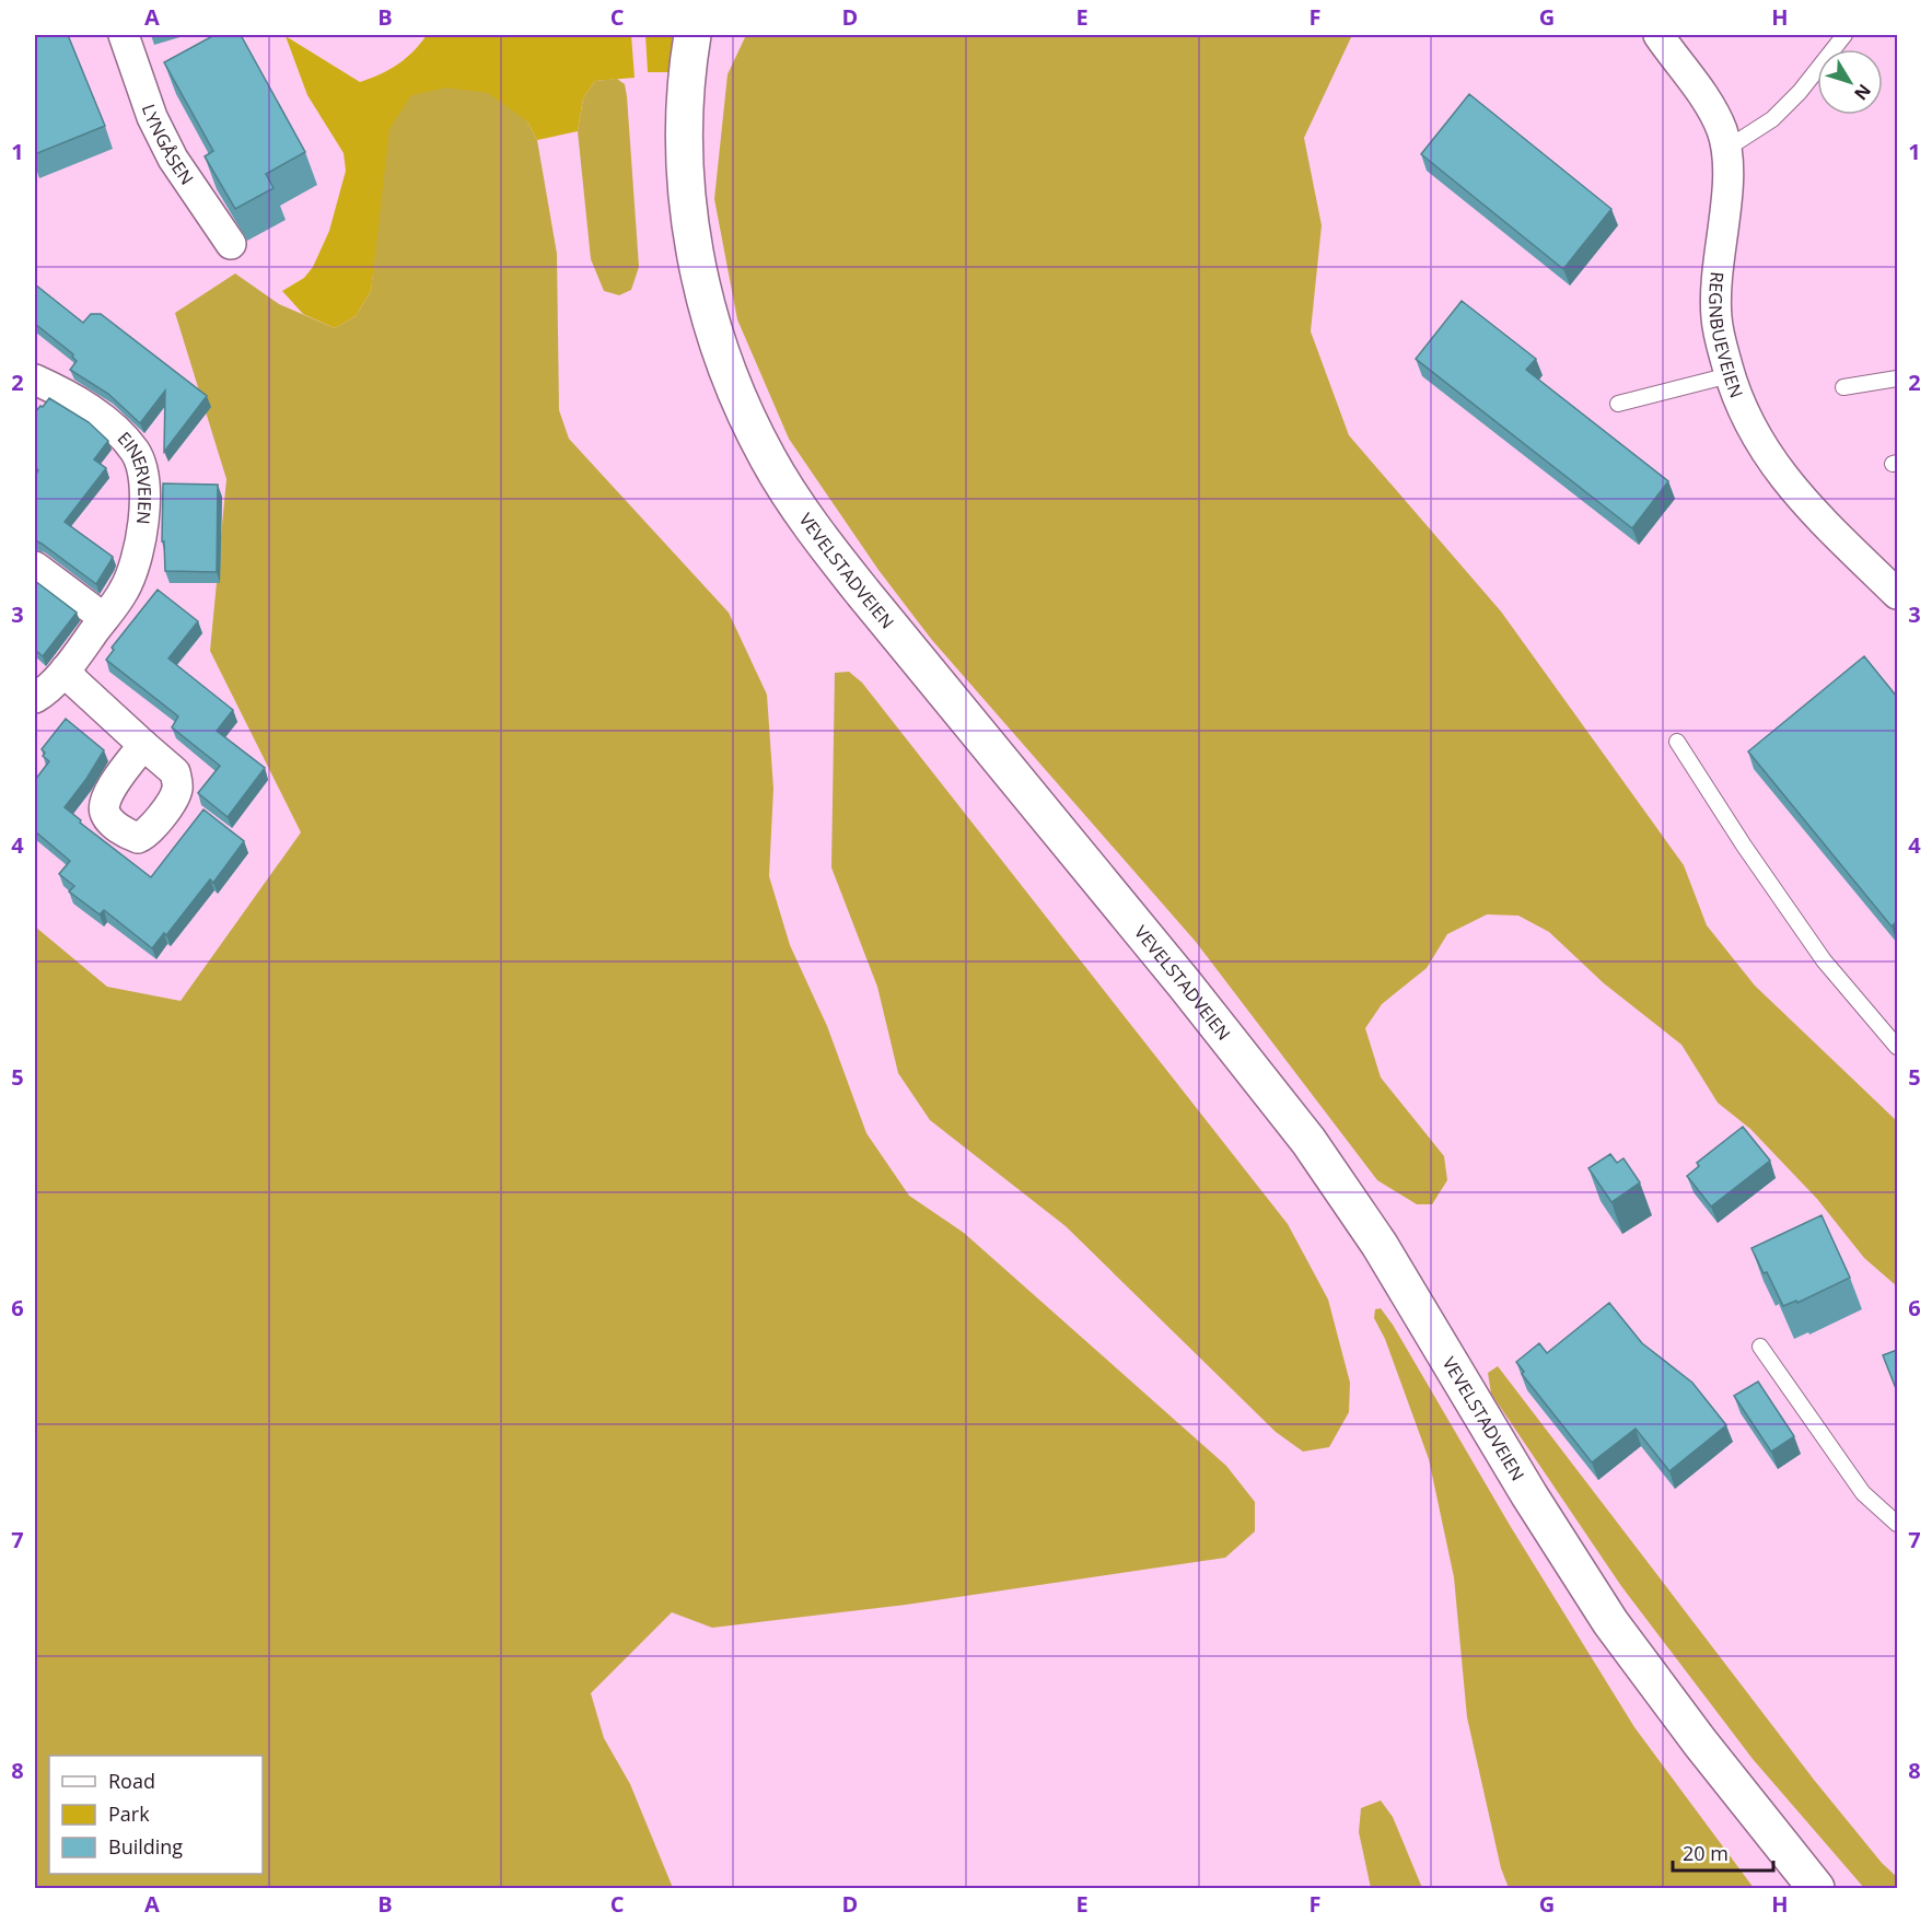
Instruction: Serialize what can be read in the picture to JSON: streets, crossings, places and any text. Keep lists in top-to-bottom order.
{
  "streets": {
    "main road": ["VEVELSTADVEIEN"],
    "street": ["LYNGÅSEN", "REGNBUEVEIEN", "EINERVEIEN"]
  },
  "legend": ["Road", "Park", "Building"],
  "scale_bar": "20 m",
  "north": "bottom right",
  "grid": {
    "columns": [
      "A",
      "B",
      "C",
      "D",
      "E",
      "F",
      "G",
      "H"
    ],
    "rows": [
      "1",
      "2",
      "3",
      "4",
      "5",
      "6",
      "7",
      "8"
    ]
  }
}
